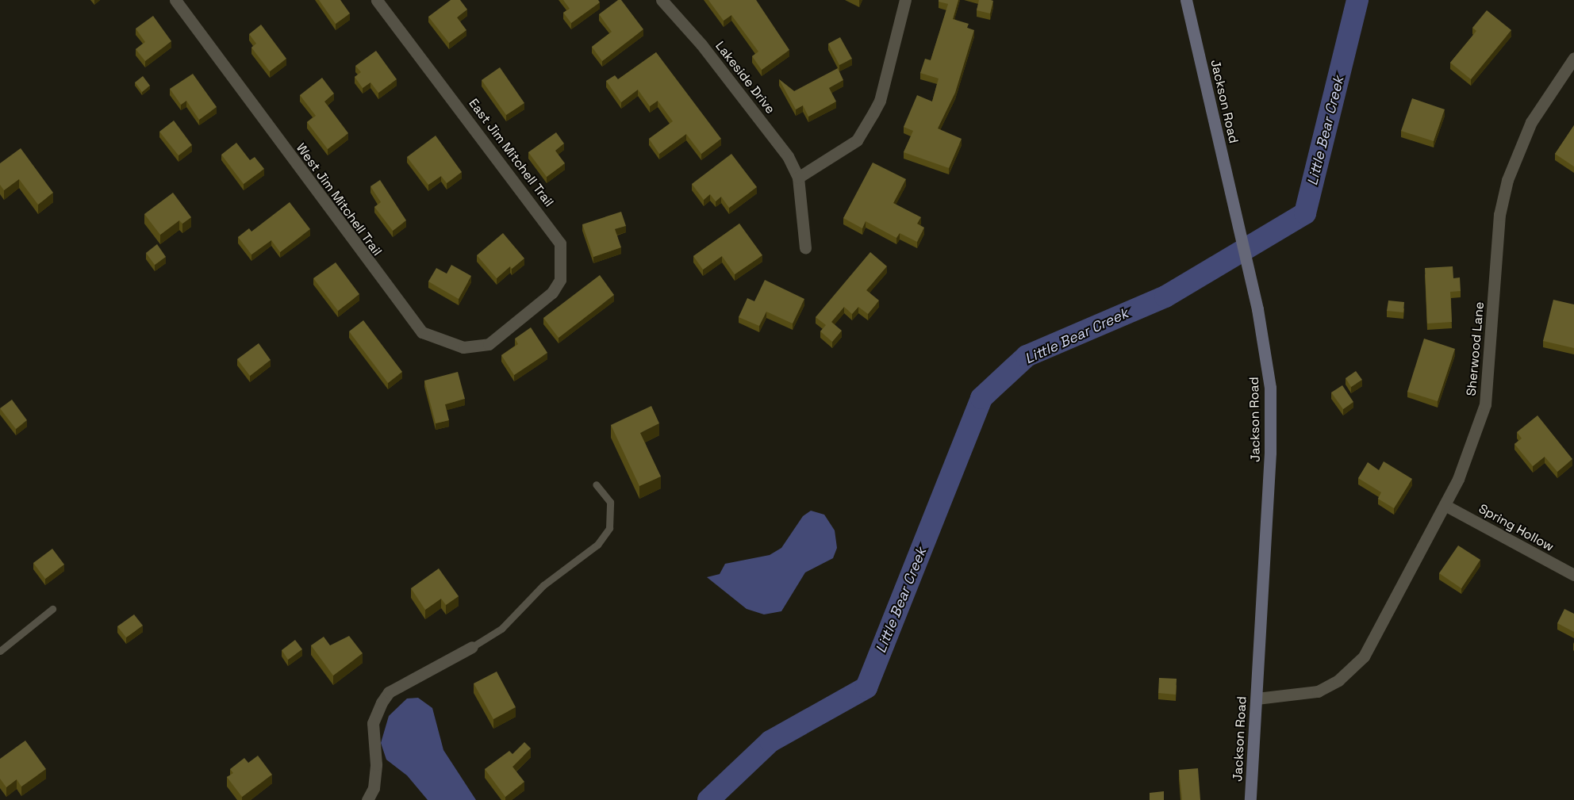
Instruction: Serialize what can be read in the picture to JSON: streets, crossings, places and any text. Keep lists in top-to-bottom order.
{
  "streets": {
    "main road": ["Jackson Road"],
    "street": [
      "Lakeside Drive",
      "East Jim Mitchell Trail",
      "West Jim Mitchell Trail",
      "Sherwood Lane",
      "Spring Hollow"
    ]
  },
  "crossings": [
    ["Jackson Road", "Sherwood Lane"],
    ["East Jim Mitchell Trail", "West Jim Mitchell Trail"],
    ["Sherwood Lane", "Spring Hollow"]
  ],
  "water": ["Little Bear Creek"]
}
